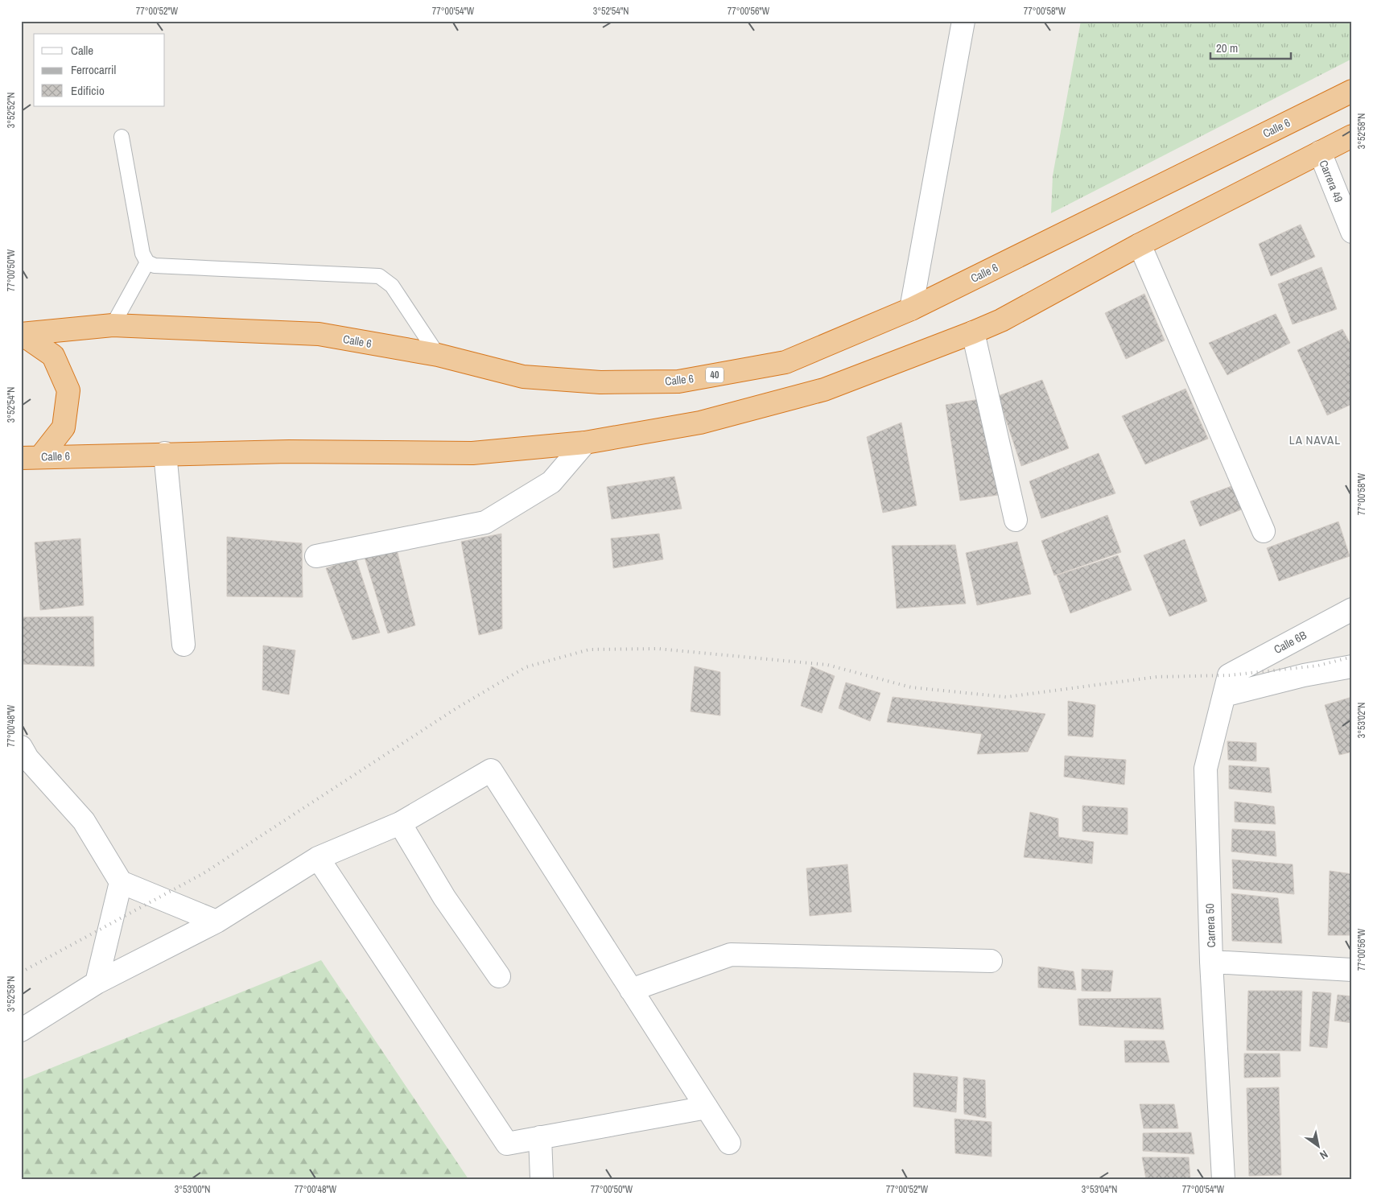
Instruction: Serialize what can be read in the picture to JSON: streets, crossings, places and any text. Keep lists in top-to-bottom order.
{
  "streets": {
    "highway": ["Calle 6", "40"],
    "street": ["Carrera 49", "Calle 6B", "Carrera 50"]
  },
  "crossings": [
    ["Calle 6", "Carrera 49"],
    ["Calle 6B", "Carrera 50"]
  ],
  "districts": ["LA NAVAL"],
  "legend": ["Calle", "Ferrocarril", "Edificio"],
  "scale_bar": "20 m",
  "north": "bottom right",
  "coordinates": [
    "77°00'52\"W",
    "77°00'54\"W",
    "3°52'54\"N",
    "77°00'56\"W",
    "77°00'58\"W",
    "3°52'52\"N",
    "3°52'58\"N",
    "77°00'50\"W",
    "3°53'02\"N",
    "77°00'48\"W",
    "3°53'00\"N",
    "3°53'04\"N"
  ]
}
